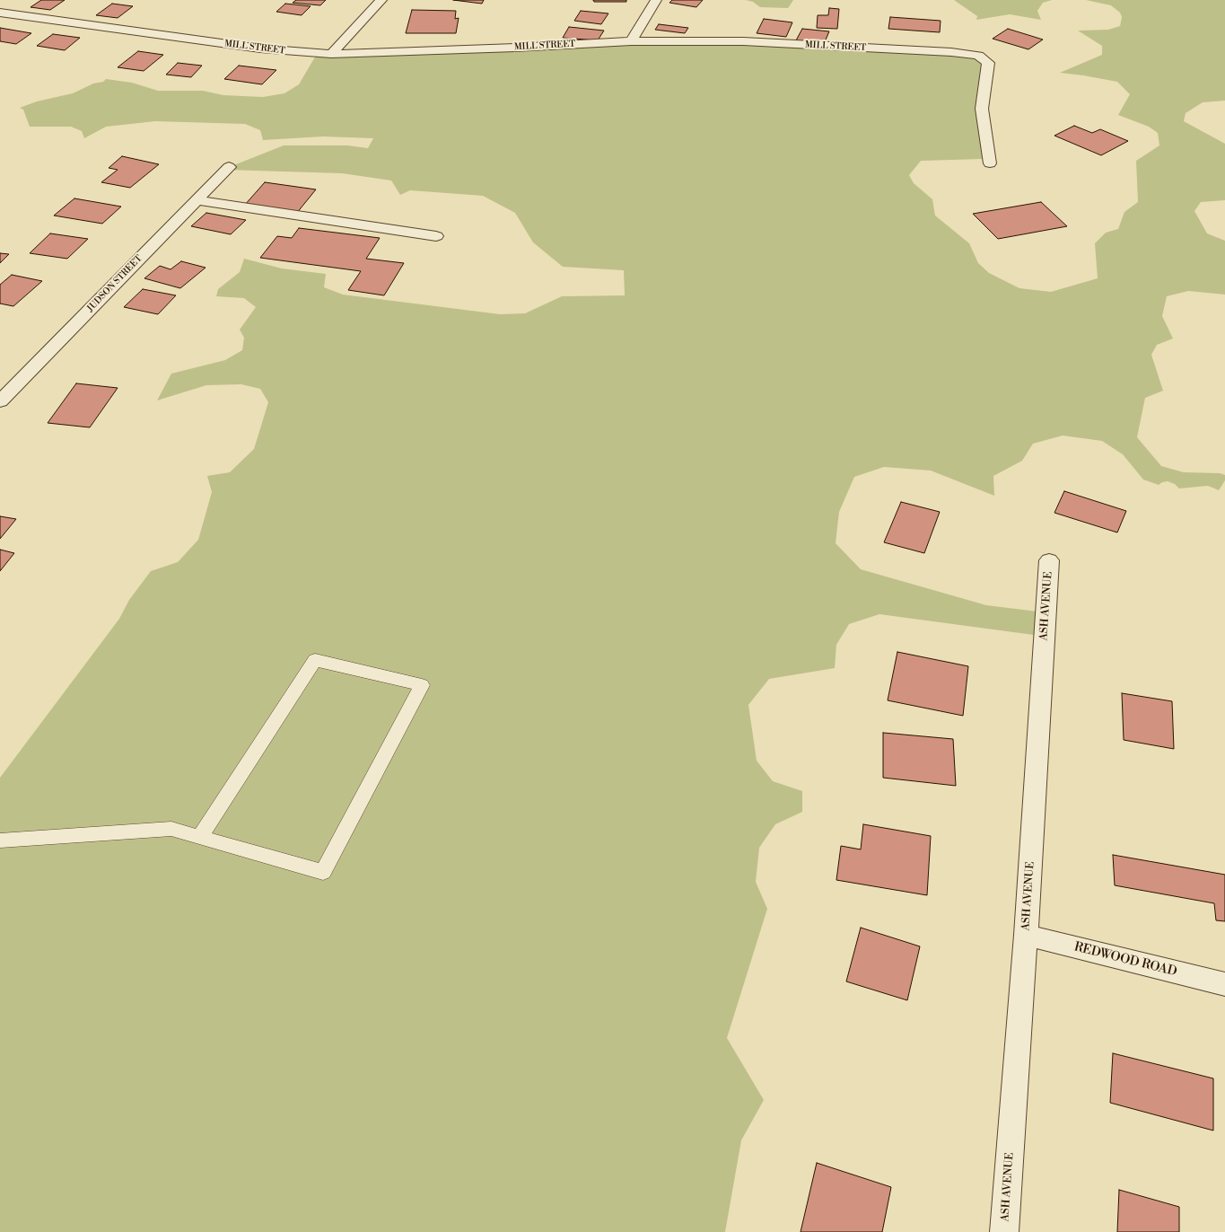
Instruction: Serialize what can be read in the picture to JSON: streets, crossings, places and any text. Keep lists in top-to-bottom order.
{
  "streets": {
    "street": [
      "MILL STREET",
      "JUDSON STREET",
      "ASH AVENUE",
      "REDWOOD ROAD"
    ]
  },
  "crossings": [
    ["ASH AVENUE", "REDWOOD ROAD"]
  ]
}
